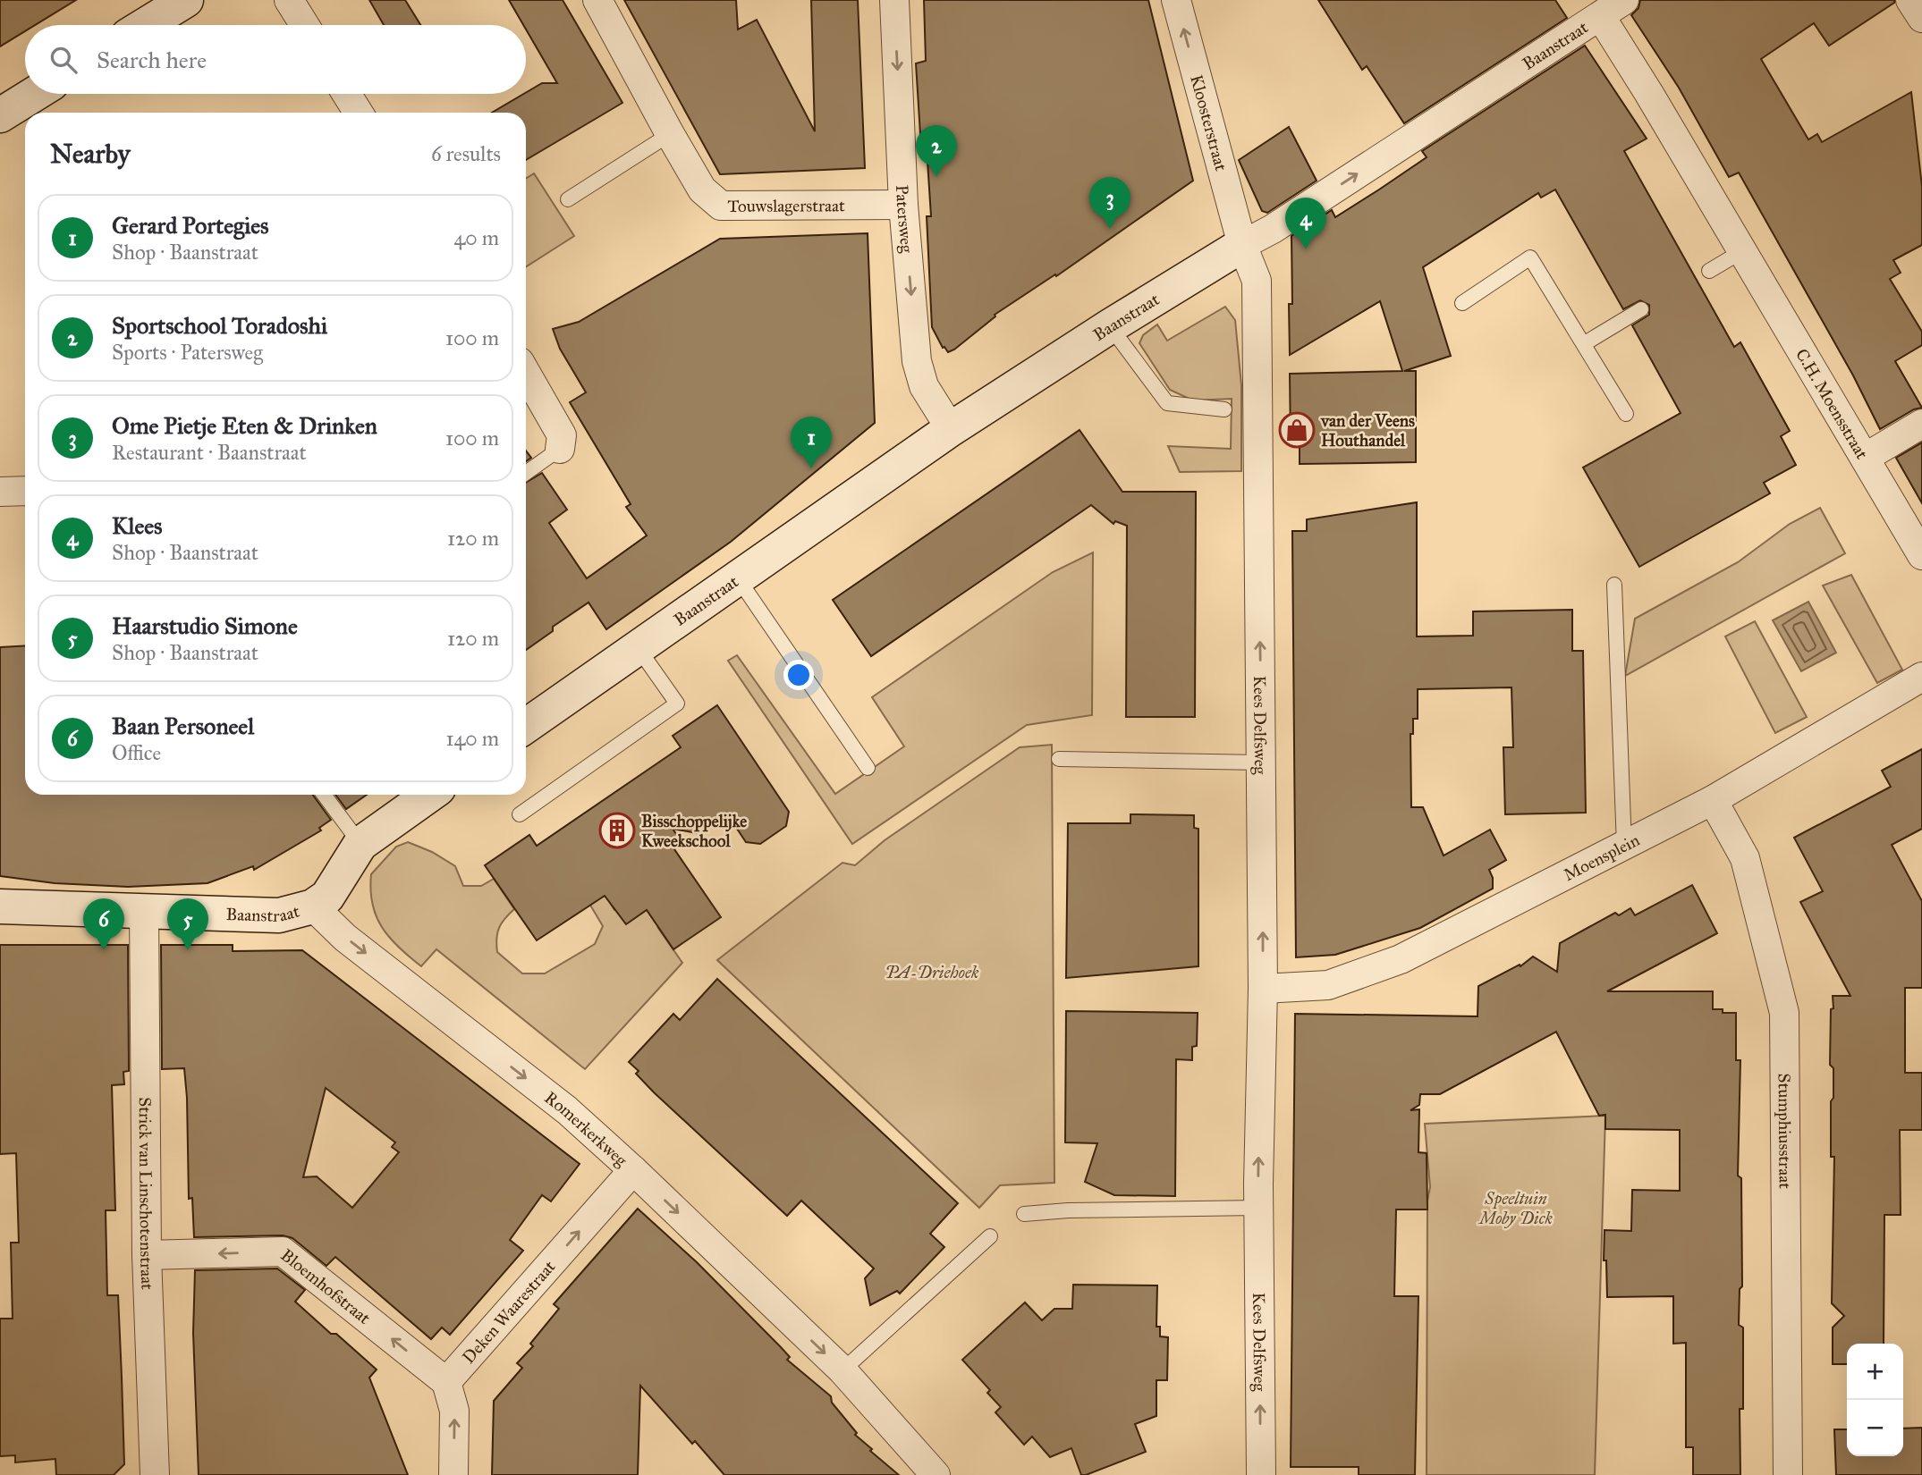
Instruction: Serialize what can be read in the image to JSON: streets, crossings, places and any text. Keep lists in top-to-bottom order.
{
  "streets": {
    "street": [
      "Baanstraat",
      "Kloosterstraat",
      "Touwslagerstraat",
      "Patersweg",
      "C.H. Moensstraat",
      "Kees Delfsweg",
      "Moensplein",
      "Romerkerkweg",
      "Stumphiusstraat",
      "Strick van Linschotenstraat",
      "Bloemhofstraat",
      "Deken Waarestraat"
    ]
  },
  "crossings": [
    ["Baanstraat", "Kloosterstraat"],
    ["Baanstraat", "Patersweg"],
    ["Baanstraat", "C.H. Moensstraat"],
    ["Baanstraat", "Kees Delfsweg"],
    ["Baanstraat", "Romerkerkweg"],
    ["Baanstraat", "Strick van Linschotenstraat"],
    ["Kloosterstraat", "Kees Delfsweg"],
    ["Touwslagerstraat", "Patersweg"],
    ["Kees Delfsweg", "Moensplein"],
    ["Moensplein", "Stumphiusstraat"],
    ["Romerkerkweg", "Deken Waarestraat"],
    ["Strick van Linschotenstraat", "Bloemhofstraat"],
    ["Bloemhofstraat", "Deken Waarestraat"]
  ],
  "one_way": [
    "Kloosterstraat",
    "Patersweg",
    "Kees Delfsweg",
    "Romerkerkweg",
    "Bloemhofstraat",
    "Deken Waarestraat"
  ],
  "parks": ["PA-Driehoek", "Speeltuin Moby Dick"],
  "places": {
    "shop": ["van der Veens Houthandel"],
    "building": ["Bisschoppelijke Kweekschool"]
  },
  "page": {
    "search": "Search here",
    "heading": ["Nearby", "6 results"],
    "pins": [
      "2",
      "3",
      "4",
      "1",
      "5",
      "6"
    ],
    "list": [
      {
        "mark": "1",
        "name": "Gerard Portegies",
        "note": "Shop · Baanstraat",
        "value": "40 m"
      },
      {
        "mark": "2",
        "name": "Sportschool Toradoshi",
        "note": "Sports · Patersweg",
        "value": "100 m"
      },
      {
        "mark": "3",
        "name": "Ome Pietje Eten & Drinken",
        "note": "Restaurant · Baanstraat",
        "value": "100 m"
      },
      {
        "mark": "4",
        "name": "Klees",
        "note": "Shop · Baanstraat",
        "value": "120 m"
      },
      {
        "mark": "5",
        "name": "Haarstudio Simone",
        "note": "Shop · Baanstraat",
        "value": "120 m"
      },
      {
        "mark": "6",
        "name": "Baan Personeel",
        "note": "Office",
        "value": "140 m"
      }
    ],
    "map_buttons": ["+", "−"]
  }
}
